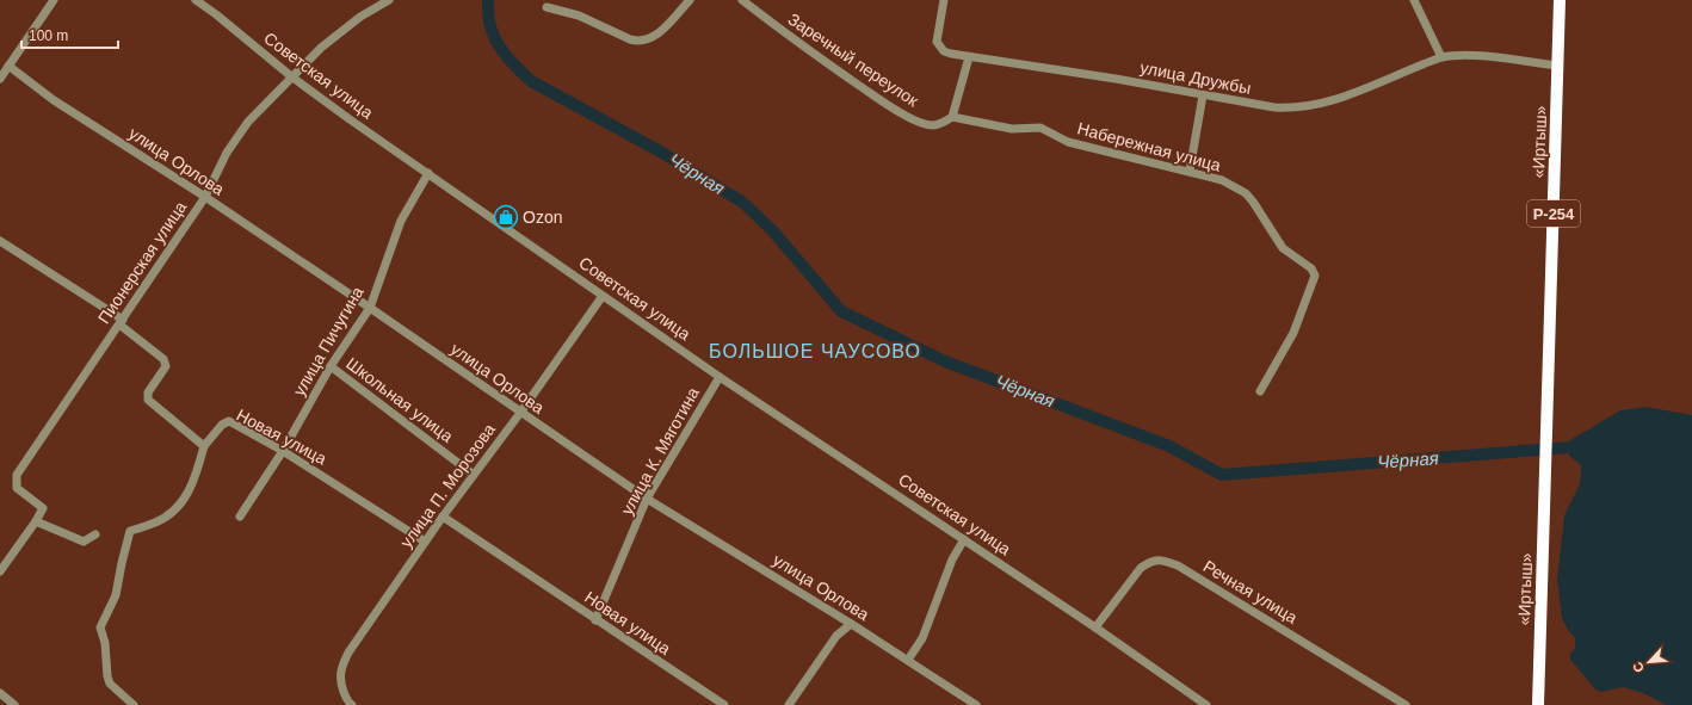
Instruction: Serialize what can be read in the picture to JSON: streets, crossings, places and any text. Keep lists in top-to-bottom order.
{
  "streets": {
    "highway": ["«Иртыш»", "Р-254"],
    "street": [
      "Заречный переулок",
      "Советская улица",
      "улица Дружбы",
      "Набережная улица",
      "улица Орлова",
      "Пионерская улица",
      "улица Пичугина",
      "Школьная улица",
      "Новая улица",
      "улица К. Мяготина",
      "улица П. Морозова",
      "Речная улица"
    ]
  },
  "crossings": [
    ["Заречный переулок", "Набережная улица"],
    ["Советская улица", "Пионерская улица"],
    ["Советская улица", "улица Пичугина"],
    ["Советская улица", "улица К. Мяготина"],
    ["Советская улица", "улица П. Морозова"],
    ["Советская улица", "Речная улица"],
    ["улица Дружбы", "«Иртыш»"],
    ["улица Орлова", "Пионерская улица"],
    ["улица Орлова", "улица Пичугина"],
    ["улица Орлова", "улица К. Мяготина"],
    ["улица Орлова", "улица П. Морозова"],
    ["улица Пичугина", "Школьная улица"],
    ["улица Пичугина", "Новая улица"],
    ["Школьная улица", "улица П. Морозова"],
    ["Новая улица", "улица К. Мяготина"],
    ["Новая улица", "улица П. Морозова"]
  ],
  "districts": ["БОЛЬШОЕ ЧАУСОВО"],
  "water": ["Чёрная"],
  "places": {
    "shop": ["Ozon"]
  },
  "scale_bar": "100 m",
  "north": "bottom left"
}
